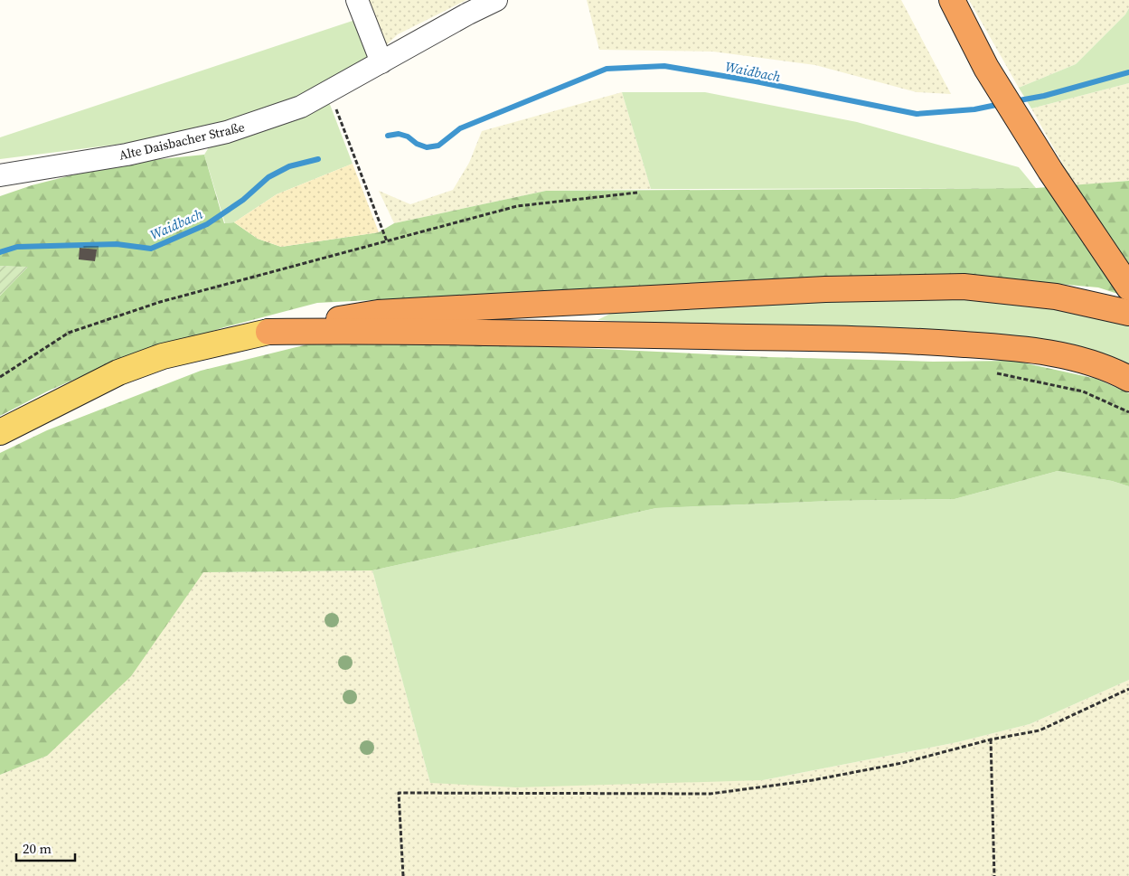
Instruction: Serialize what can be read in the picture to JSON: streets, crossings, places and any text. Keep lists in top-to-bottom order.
{
  "streets": {
    "street": ["Alte Daisbacher Straße"]
  },
  "water": ["Waidbach"],
  "scale_bar": "20 m"
}
